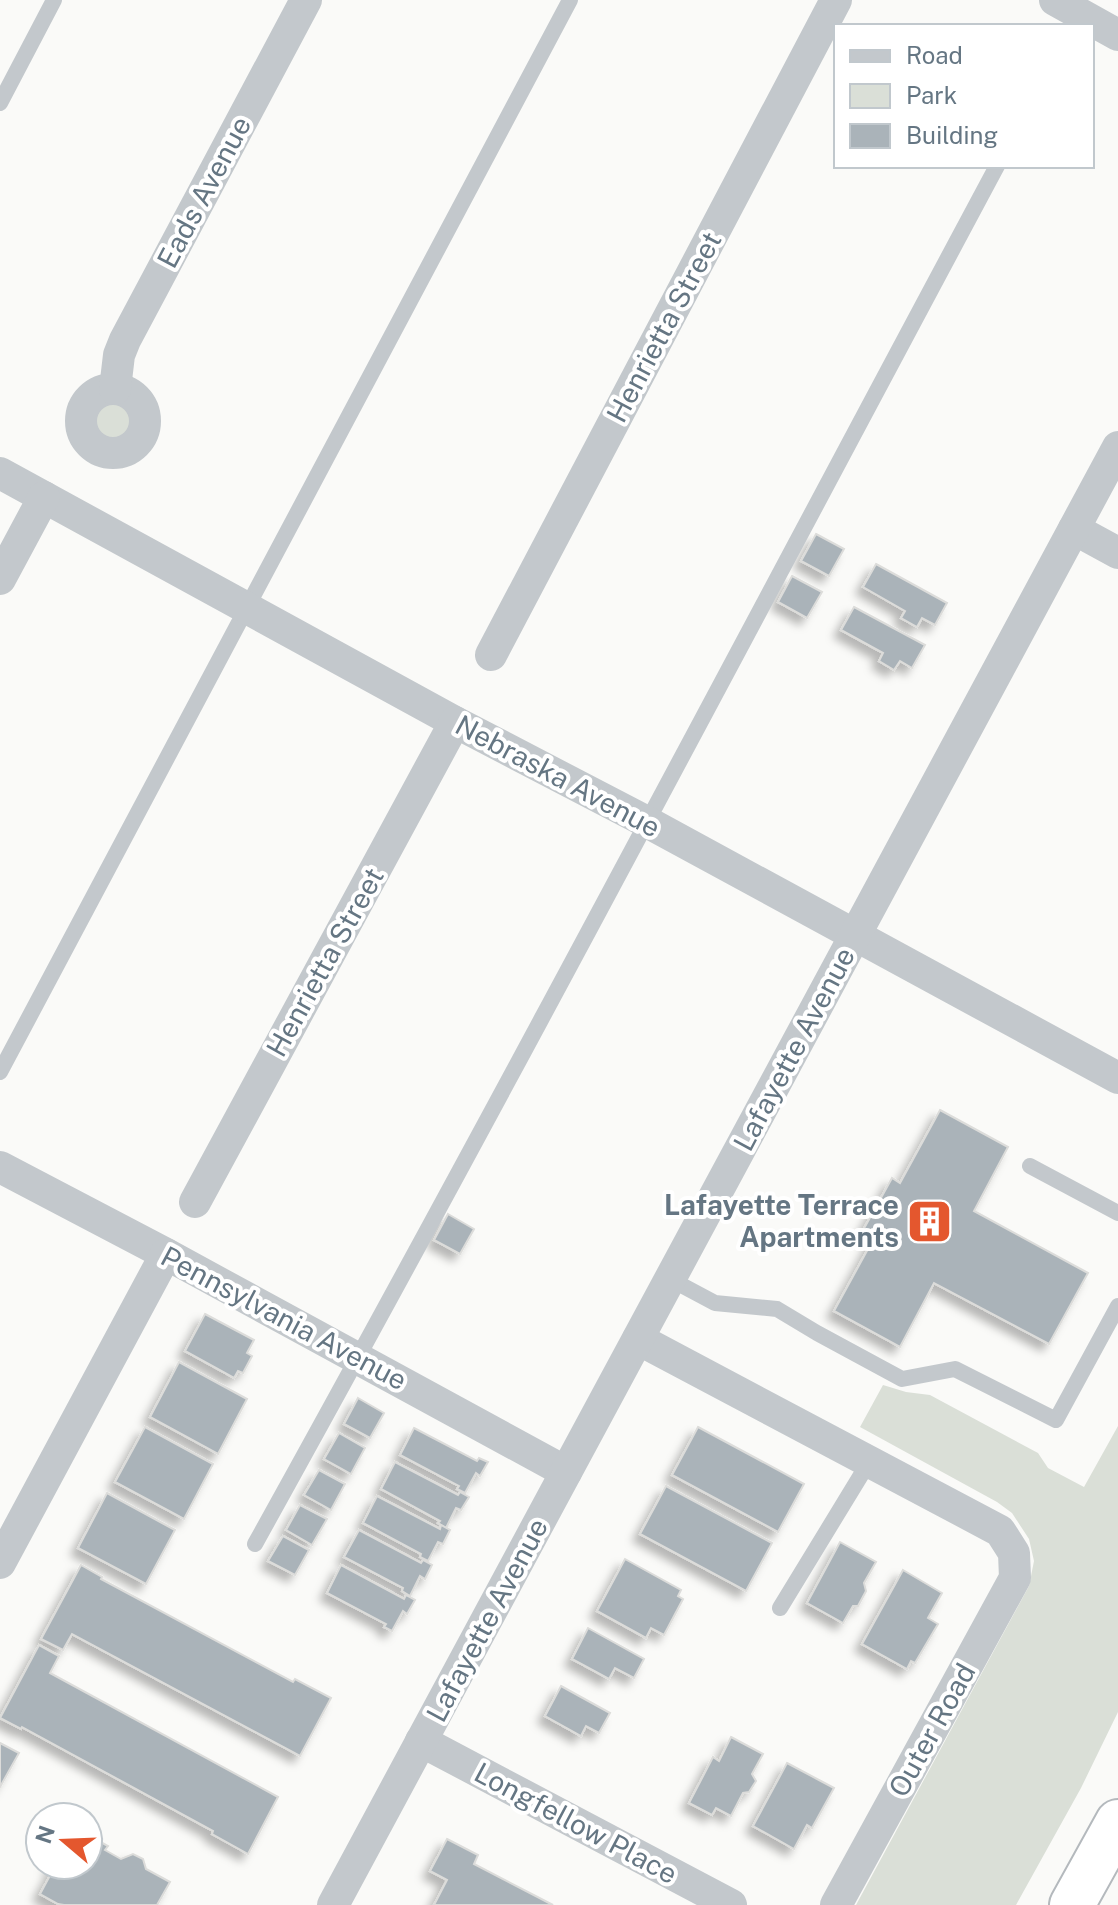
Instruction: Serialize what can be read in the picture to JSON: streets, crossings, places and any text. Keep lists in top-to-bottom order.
{
  "streets": {
    "street": [
      "Eads Avenue",
      "Henrietta Street",
      "Nebraska Avenue",
      "Lafayette Avenue",
      "Pennsylvania Avenue",
      "Outer Road",
      "Longfellow Place"
    ]
  },
  "crossings": [
    ["Henrietta Street", "Nebraska Avenue"],
    ["Nebraska Avenue", "Lafayette Avenue"],
    ["Lafayette Avenue", "Pennsylvania Avenue"],
    ["Lafayette Avenue", "Longfellow Place"]
  ],
  "places": {
    "building": ["Lafayette Terrace Apartments"]
  },
  "legend": ["Road", "Park", "Building"],
  "north": "left"
}
